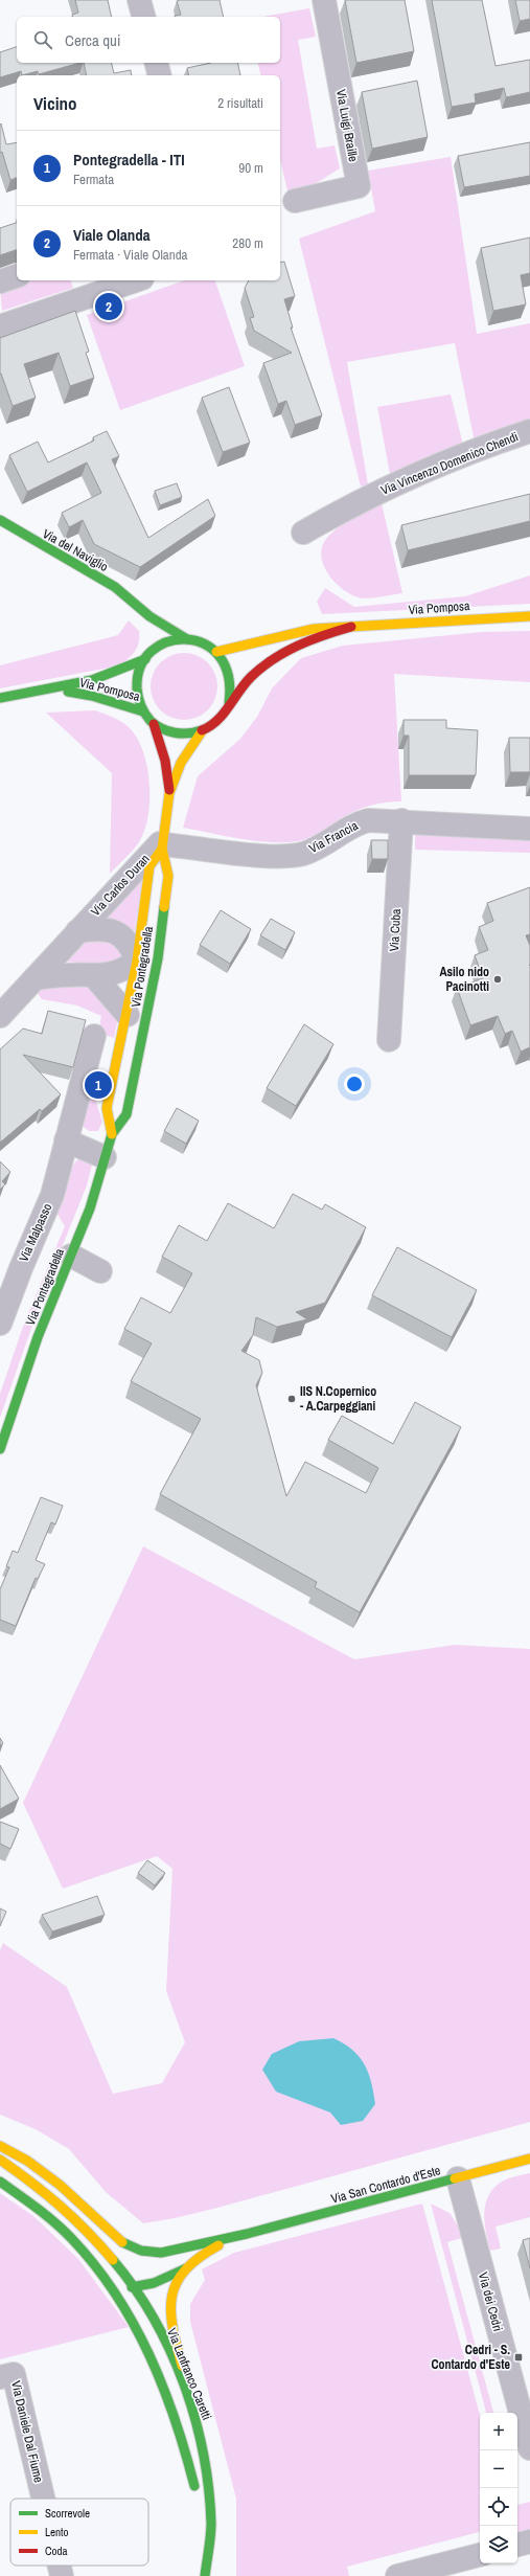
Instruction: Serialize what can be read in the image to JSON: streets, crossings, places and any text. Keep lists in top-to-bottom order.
{
  "streets": {
    "street": [
      "Via Luigi Braille",
      "Via Vincenzo Domenico Chendi",
      "Via del Naviglio",
      "Via Pomposa",
      "Via Francia",
      "Via Carlos Duran",
      "Via Cuba",
      "Via Pontegradella",
      "Via Malpasso",
      "Via San Contardo d'Este",
      "Via dei Cedri",
      "Via Lanfranco Caretti",
      "Via Daniele Dal Fiume"
    ]
  },
  "crossings": [
    ["Via del Naviglio", "Via Pomposa"],
    ["Via del Naviglio", "Via Pontegradella"],
    ["Via Pomposa", "Via Pontegradella"],
    ["Via Francia", "Via Carlos Duran"],
    ["Via Francia", "Via Cuba"],
    ["Via Francia", "Via Pontegradella"],
    ["Via Carlos Duran", "Via Pontegradella"],
    ["Via San Contardo d'Este", "Via dei Cedri"],
    ["Via San Contardo d'Este", "Via Lanfranco Caretti"]
  ],
  "places": {
    "other": ["Asilo nido Pacinotti", "IIS N.Copernico - A.Carpeggiani"],
    "transit": ["Cedri - S. Contardo d'Este"]
  },
  "legend": ["Scorrevole", "Lento", "Coda"],
  "page": {
    "search": "Cerca qui",
    "heading": ["Vicino", "2 risultati"],
    "list": [
      {
        "mark": "1",
        "name": "Pontegradella - ITI",
        "note": "Fermata",
        "value": "90 m"
      },
      {
        "mark": "2",
        "name": "Viale Olanda",
        "note": "Fermata · Viale Olanda",
        "value": "280 m"
      }
    ],
    "pins": ["2", "1"],
    "map_buttons": ["+", "−"]
  }
}
